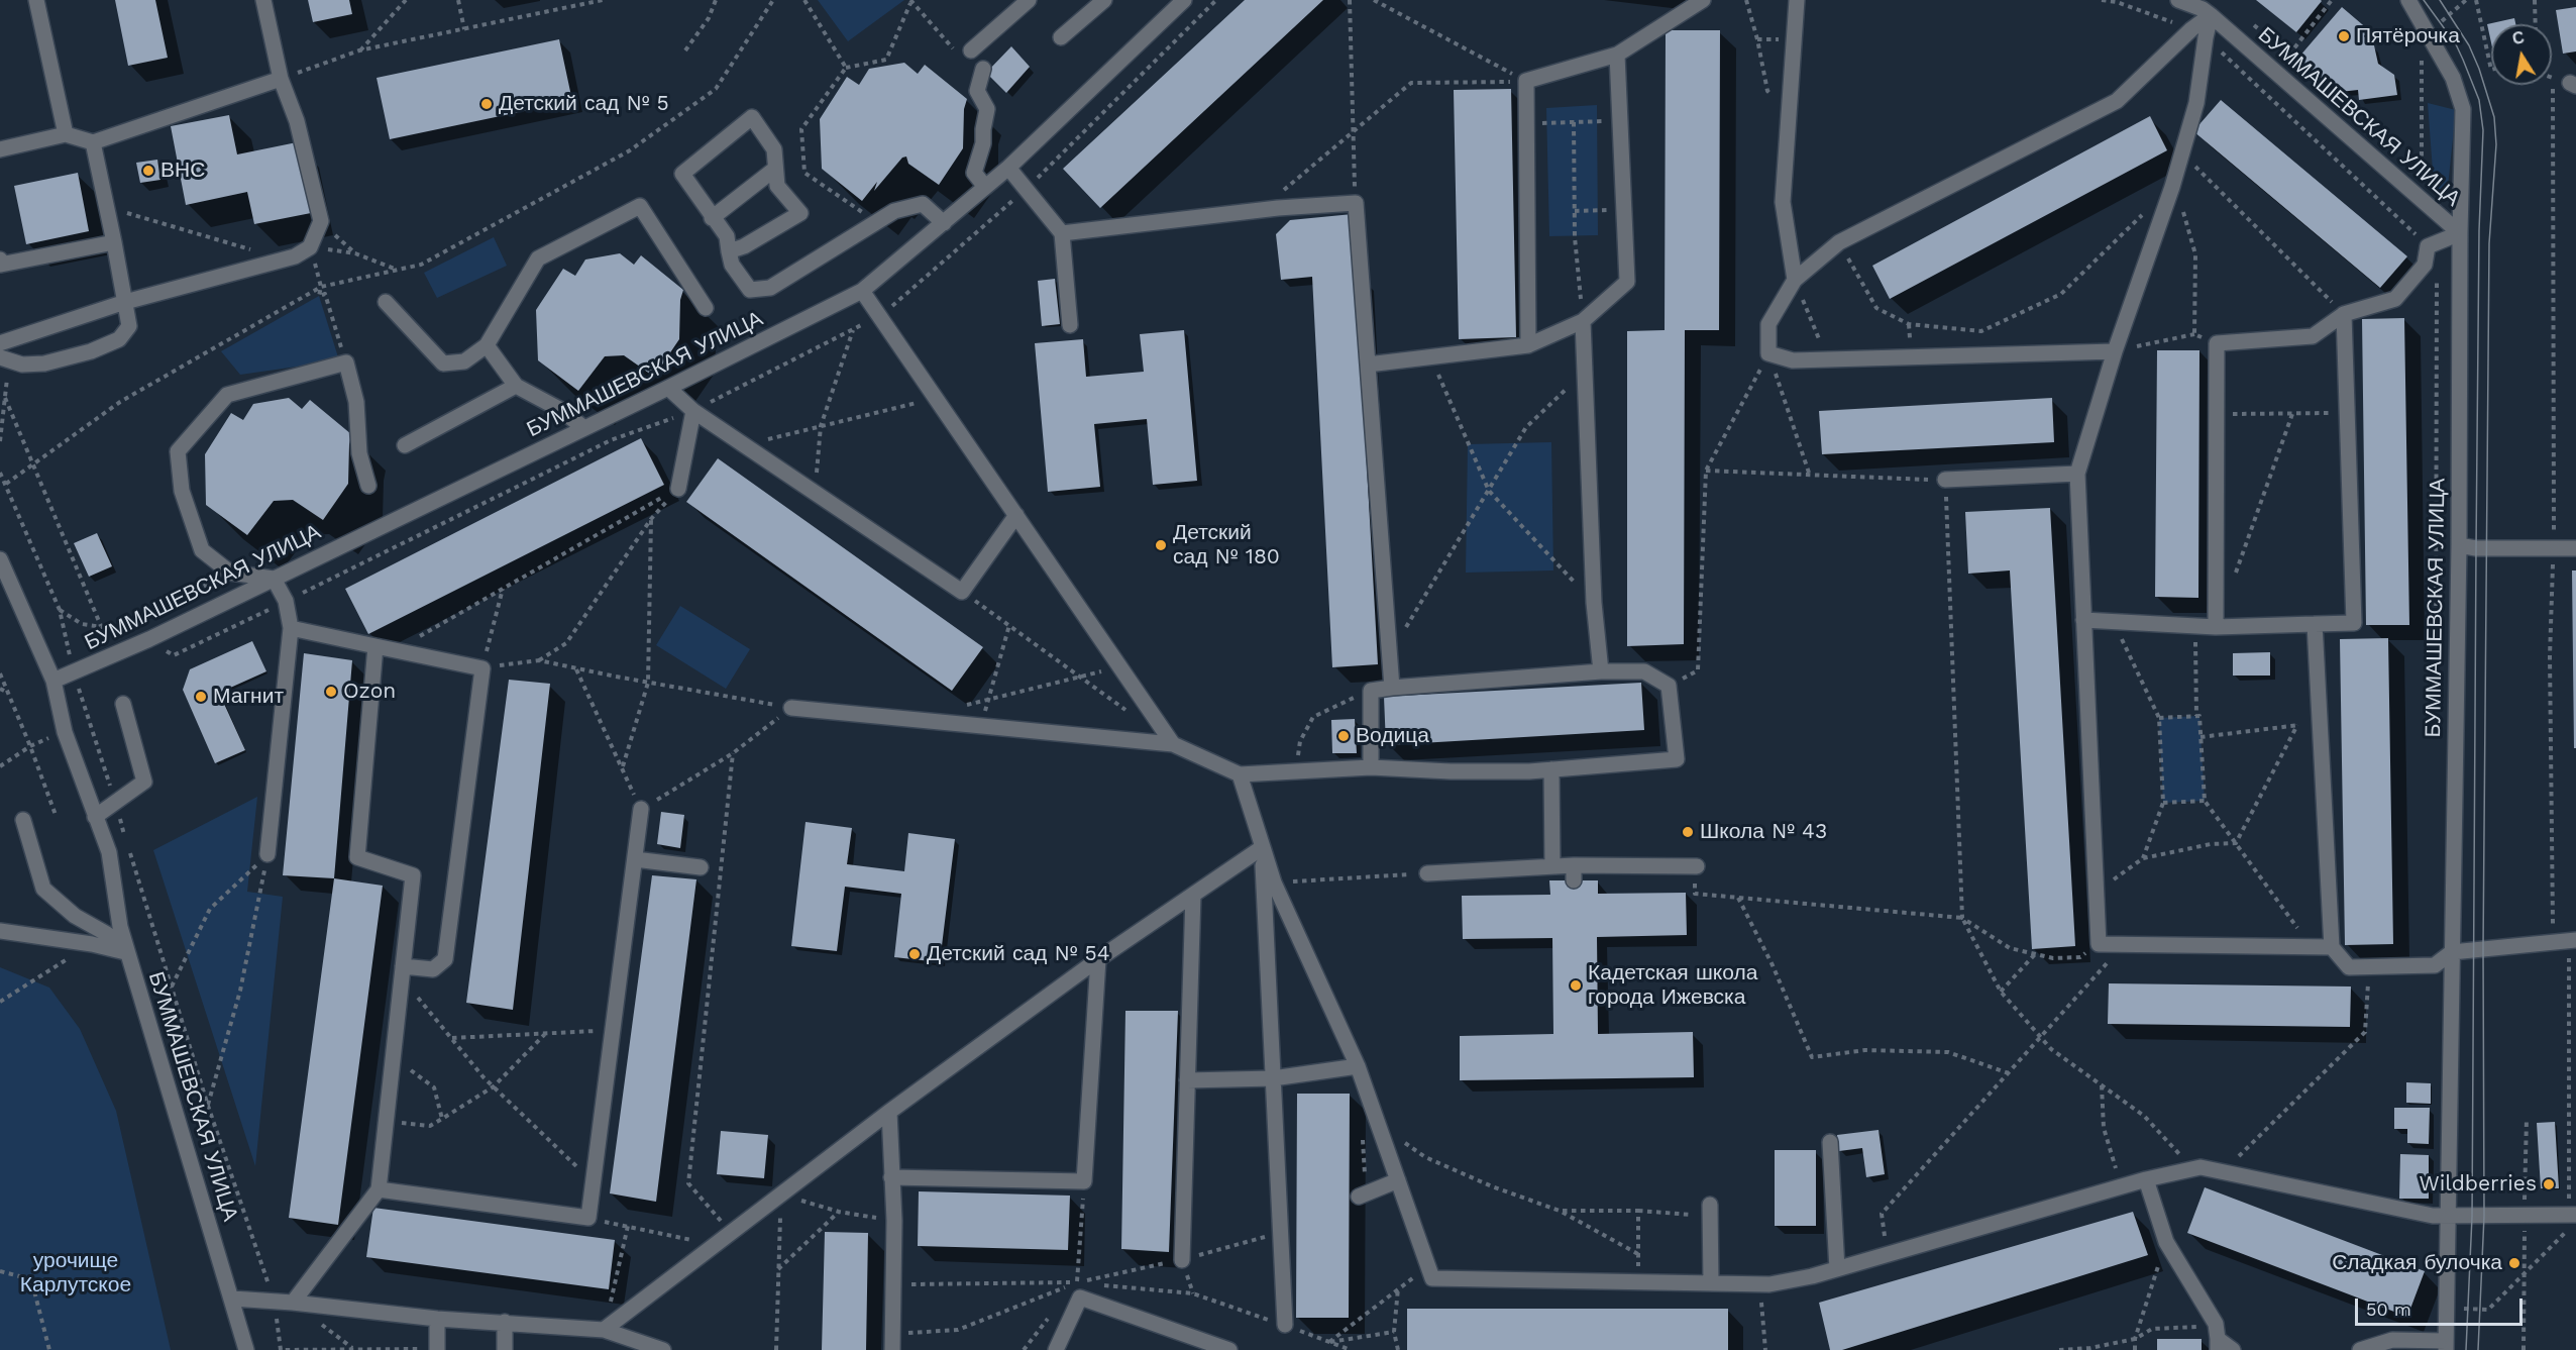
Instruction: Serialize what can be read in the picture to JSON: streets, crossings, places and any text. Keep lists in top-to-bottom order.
{
  "streets": {
    "street": ["БУММАШЕВСКАЯ УЛИЦА"]
  },
  "parks": ["урочище Карлутское"],
  "places": [
    "Пятёрочка",
    "Детский сад № 5",
    "ВНС",
    "Детский сад № 180",
    "Ozon",
    "Магнит",
    "Водица",
    "Школа № 43",
    "Детский сад № 54",
    "Кадетская школа города Ижевска",
    "Wildberries",
    "Сладкая булочка"
  ],
  "scale_bar": "50 m",
  "north": "top"
}
